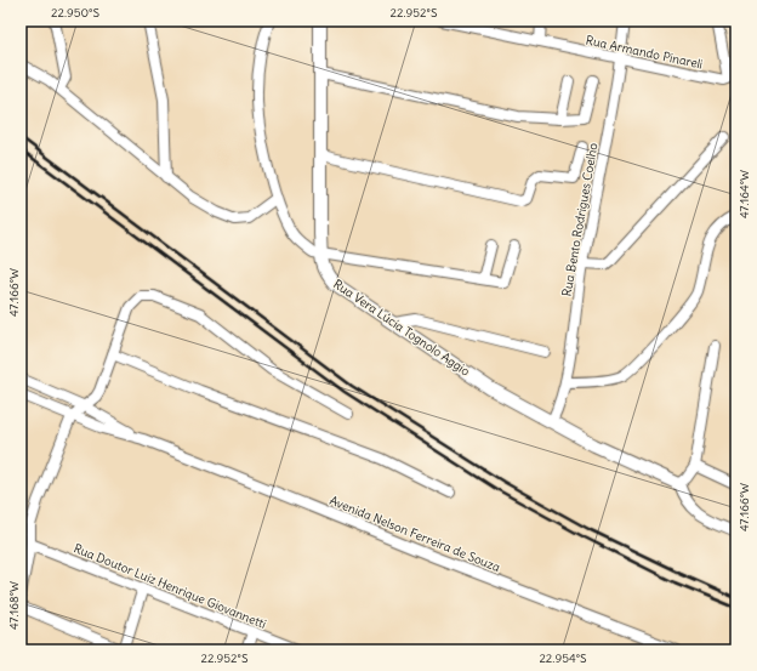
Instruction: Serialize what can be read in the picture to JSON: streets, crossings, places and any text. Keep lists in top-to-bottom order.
{
  "streets": {
    "street": [
      "Rua Armando Pinareli",
      "Rua Bento Rodrigues Coelho",
      "Rua Vera Lúcia Tognolo Aggio",
      "Avenida Nelson Ferreira de Souza",
      "Rua Doutor Luiz Henrique Giovannetti"
    ]
  },
  "crossings": [
    ["Rua Armando Pinareli", "Rua Bento Rodrigues Coelho"],
    ["Rua Bento Rodrigues Coelho", "Rua Vera Lúcia Tognolo Aggio"]
  ],
  "coordinates": [
    "22.950°S",
    "22.952°S",
    "47.164°W",
    "47.166°W",
    "47.168°W",
    "22.954°S"
  ]
}
